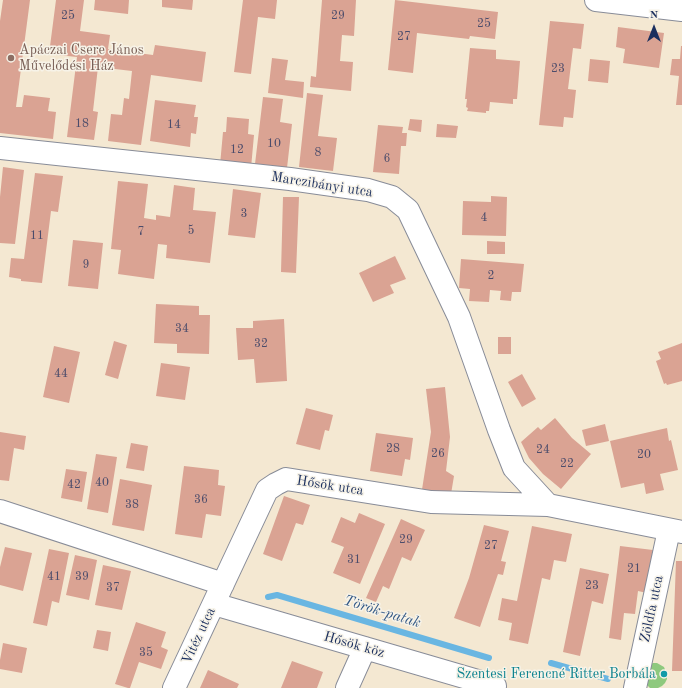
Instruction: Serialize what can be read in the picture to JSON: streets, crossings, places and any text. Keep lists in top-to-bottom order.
{
  "streets": {
    "street": [
      "Marczibányi utca",
      "Hősök utca",
      "Zöldfa utca",
      "Vitéz utca",
      "Hősök köz"
    ]
  },
  "crossings": [
    ["Marczibányi utca", "Hősök utca"],
    ["Hősök utca", "Zöldfa utca"],
    ["Hősök utca", "Vitéz utca"],
    ["Vitéz utca", "Hősök köz"]
  ],
  "water": ["Török-patak"],
  "places": ["Apáczai Csere János Művelődési Ház", "Szentesi Ferencné Ritter Borbála"],
  "house_numbers": [
    "25",
    "29",
    "25",
    "27",
    "23",
    "18",
    "14",
    "10",
    "12",
    "8",
    "6",
    "3",
    "4",
    "5",
    "7",
    "11",
    "9",
    "2",
    "34",
    "32",
    "44",
    "28",
    "24",
    "26",
    "20",
    "22",
    "40",
    "42",
    "36",
    "38",
    "29",
    "27",
    "31",
    "21",
    "41",
    "39",
    "23",
    "37",
    "35"
  ],
  "north": "top"
}
